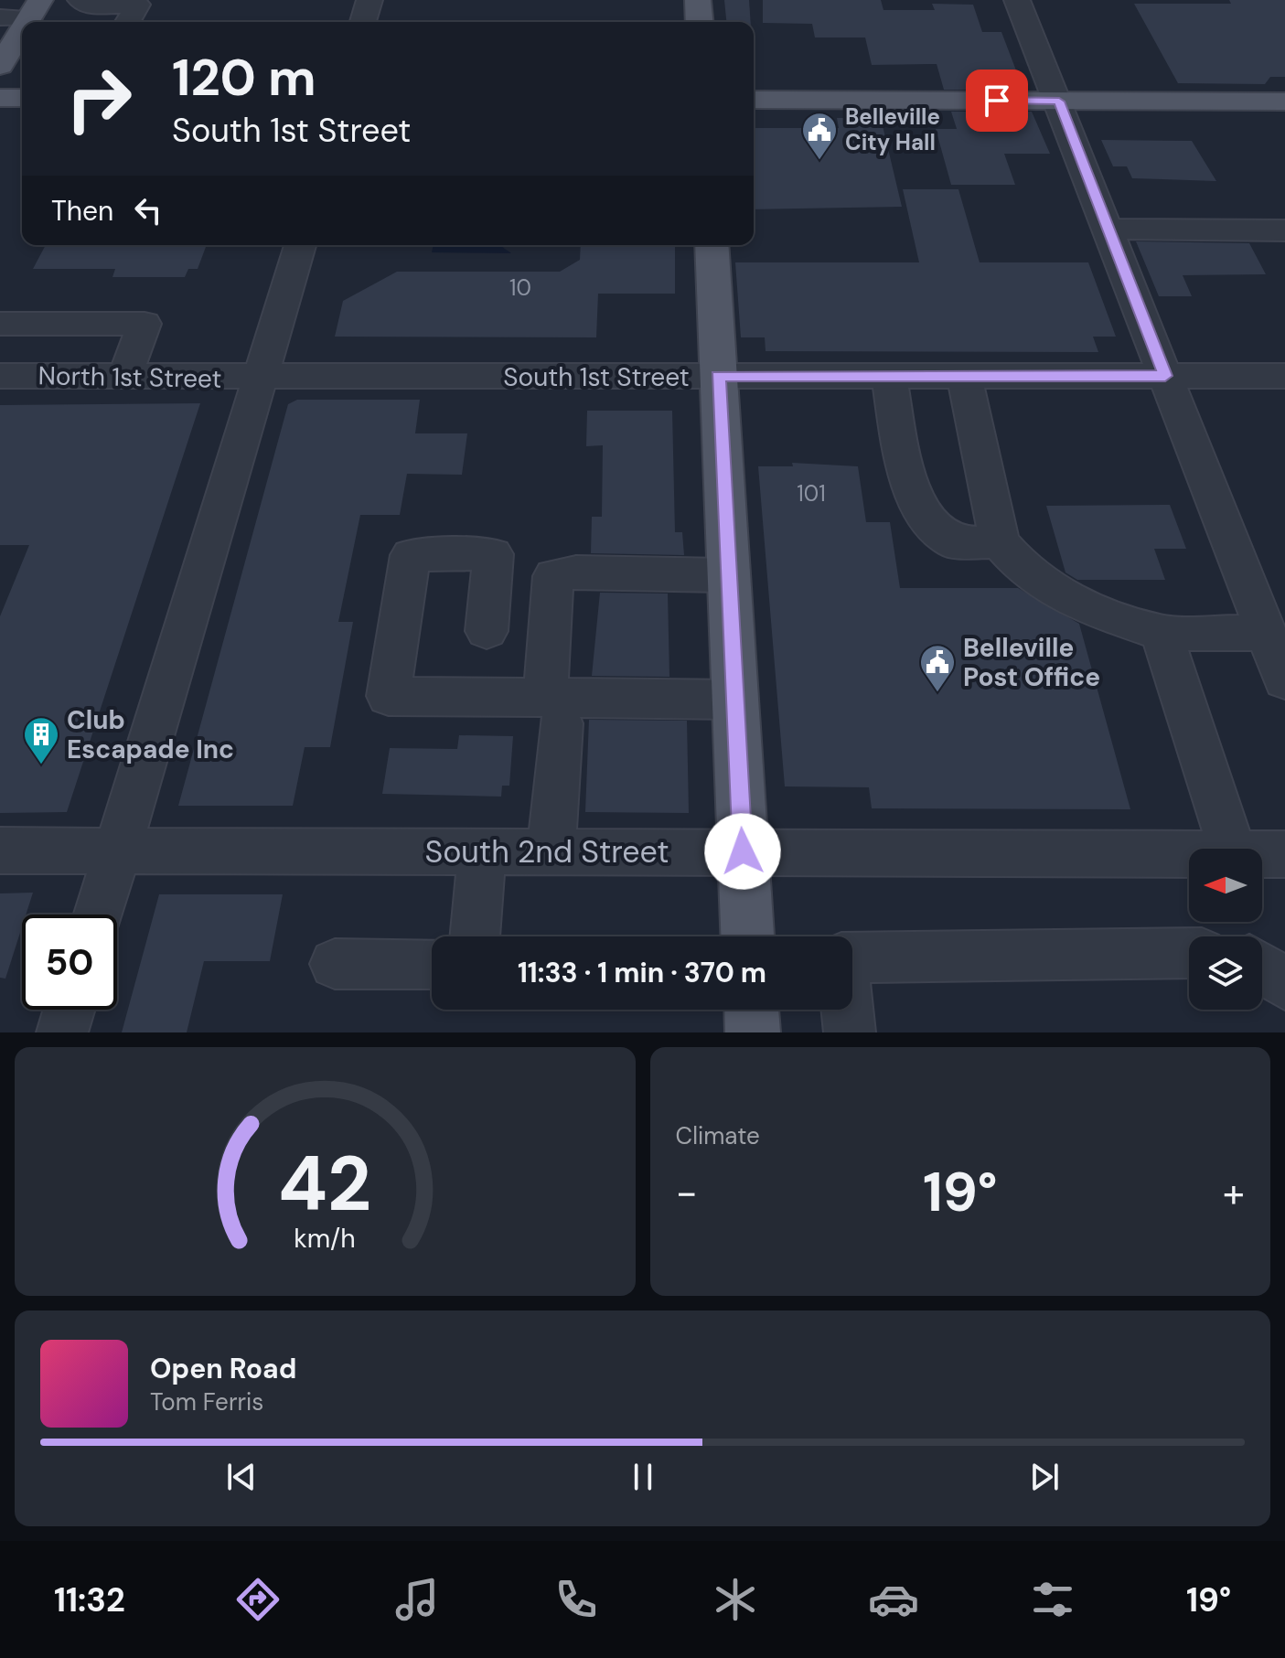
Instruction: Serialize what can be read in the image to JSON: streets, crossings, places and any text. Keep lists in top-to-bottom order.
{
  "streets": {
    "street": ["North 1st Street", "South 1st Street", "South 2nd Street"]
  },
  "crossings": [
    ["North 1st Street", "South 1st Street"]
  ],
  "places": {
    "public building": ["Belleville City Hall", "Belleville Post Office"],
    "building": ["Club Escapade Inc"]
  },
  "house_numbers": ["10", "101"],
  "north": "left",
  "page": {
    "turn": ["120 m", "South 1st Street"],
    "then": "Then",
    "limit": "50",
    "trip": "11:33 · 1 min · 370 m",
    "tile": "Climate",
    "heat": ["−", "19°", "+"],
    "song": ["Open Road", "Tom Ferris"],
    "tabs": ["11:32", "19°"],
    "gauge": ["42", "km/h"]
  }
}
